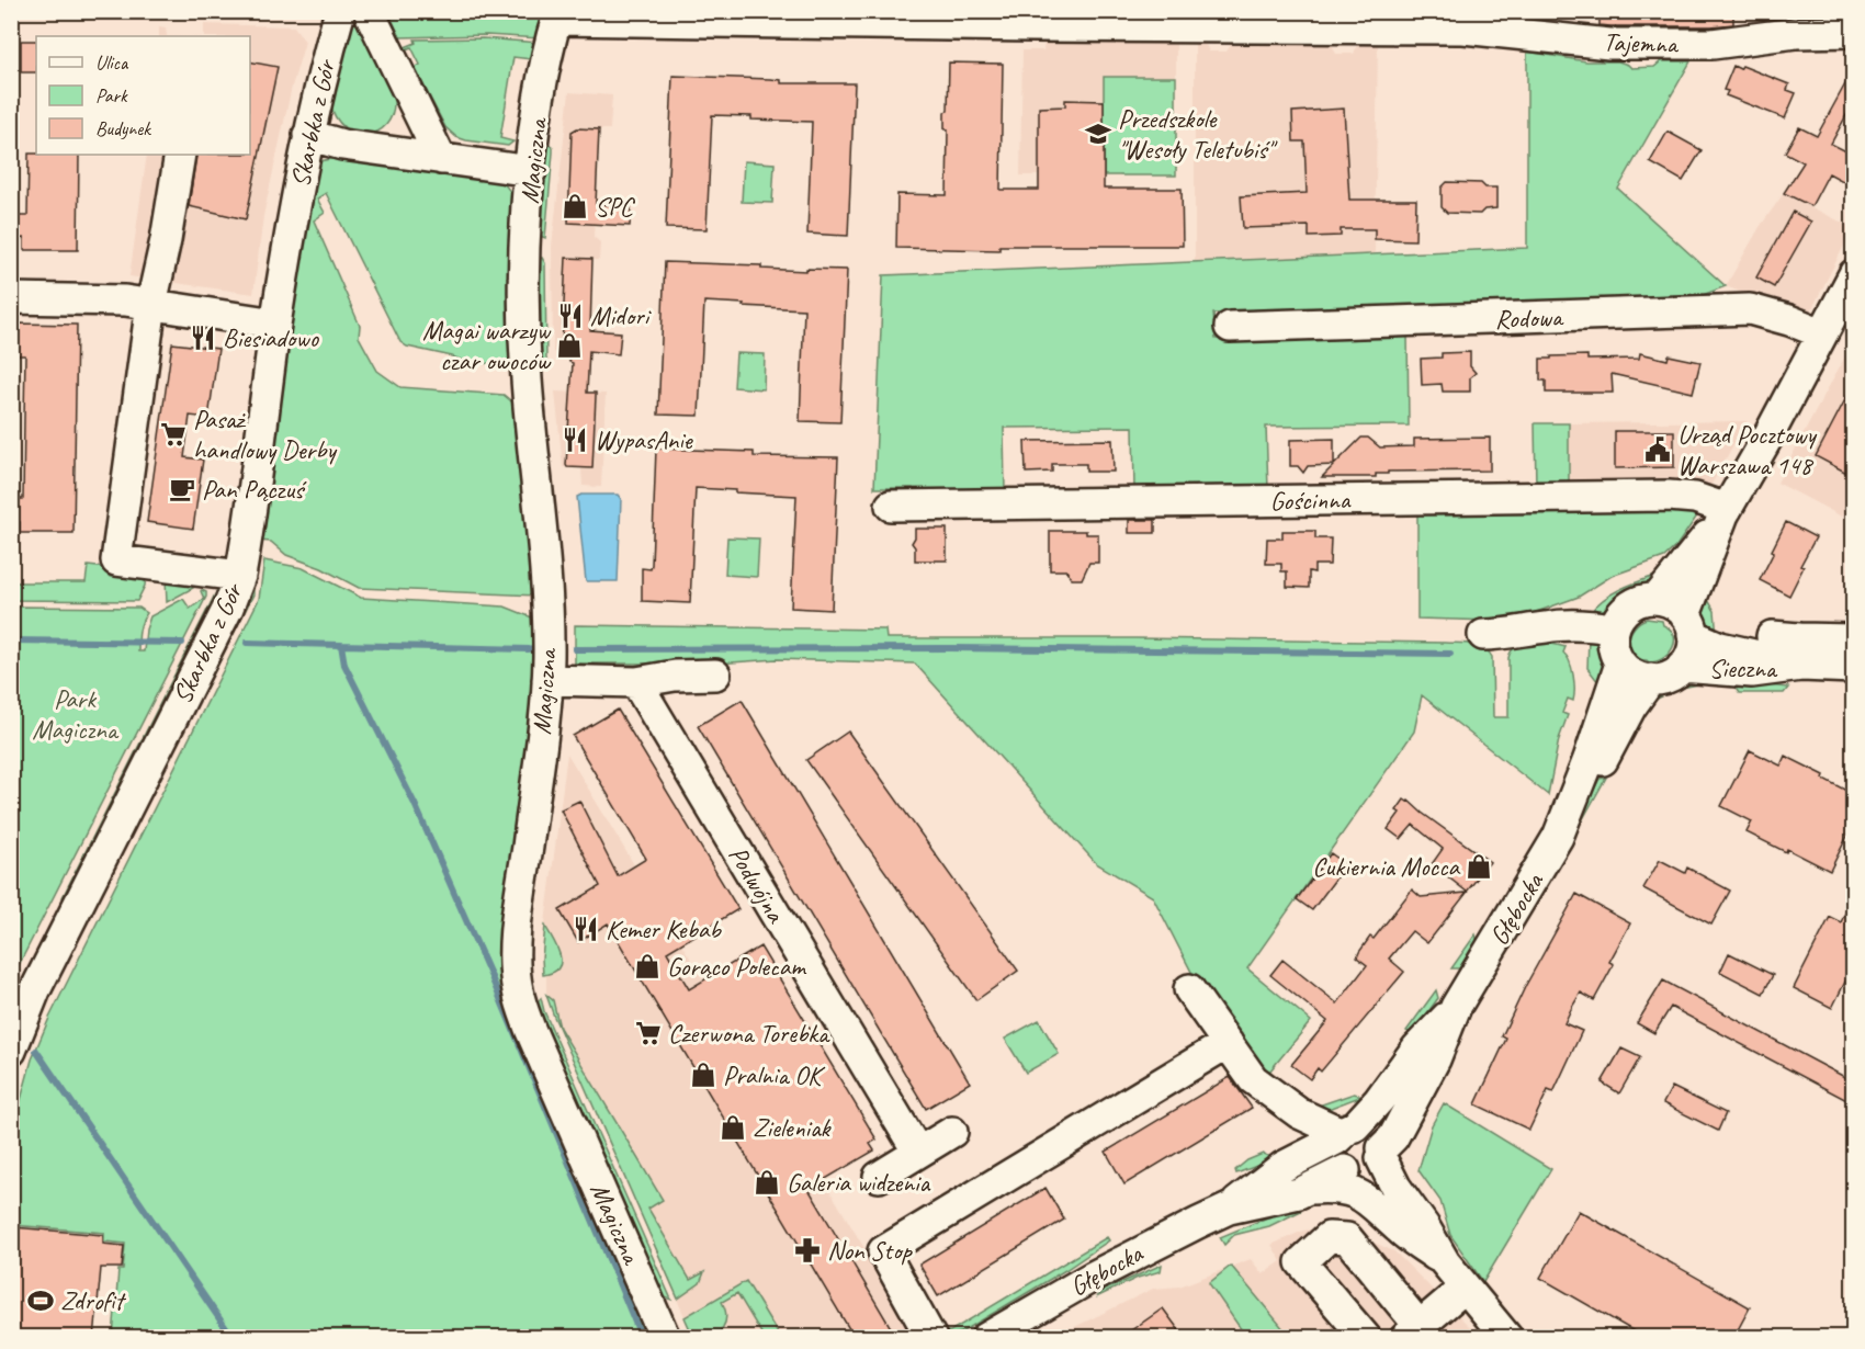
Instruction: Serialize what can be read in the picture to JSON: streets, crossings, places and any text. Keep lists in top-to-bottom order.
{
  "streets": {
    "street": [
      "Tajemna",
      "Skarbka z Gór",
      "Magiczna",
      "Rodowa",
      "Gościnna",
      "Sieczna",
      "Podwójna",
      "Głębocka"
    ]
  },
  "crossings": [
    ["Tajemna", "Magiczna"],
    ["Sieczna", "Głębocka"]
  ],
  "parks": ["Park Magiczna"],
  "places": {
    "school or university": ["Przedszkole \"Wesoły Teletubiś\""],
    "shop": [
      "SPC",
      "Magai warzyw czar owoców",
      "Cukiernia Mocca",
      "Gorąco Polecam",
      "Pralnia OK",
      "Zieleniak",
      "Galeria widzenia"
    ],
    "restaurant": [
      "Midori",
      "Biesiadowo",
      "WypasAnie",
      "Kemer Kebab"
    ],
    "supermarket": ["Pasaż handlowy Derby", "Czerwona Torebka"],
    "public building": ["Urząd Pocztowy Warszawa 148"],
    "cafe": ["Pan Pączuś"],
    "pharmacy": ["Non Stop"],
    "sports": ["Zdrofit"]
  },
  "legend": ["Ulica", "Park", "Budynek"]
}
